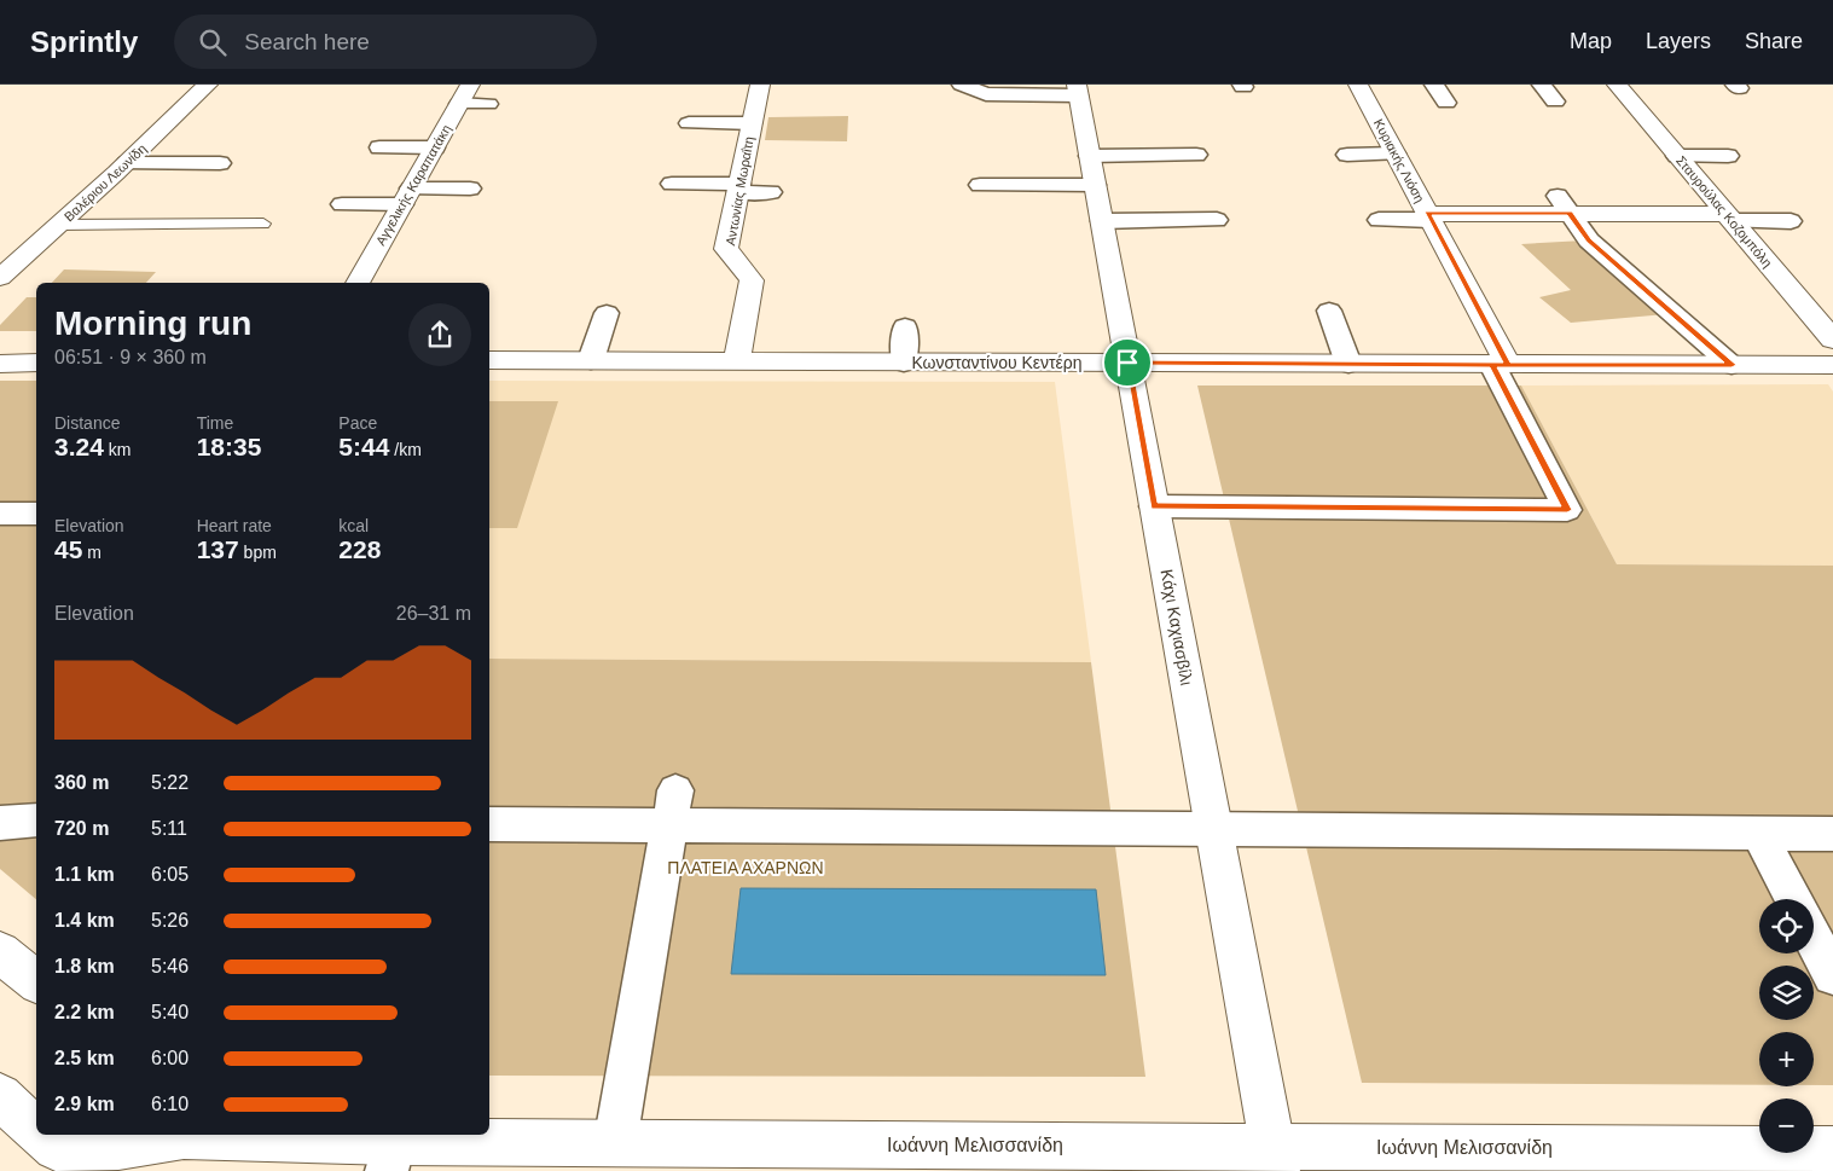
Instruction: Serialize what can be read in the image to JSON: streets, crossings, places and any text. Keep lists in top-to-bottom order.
{
  "streets": {
    "street": [
      "Κυριακής Λιόση",
      "Βαλέριου Λεωνίδη",
      "Αγγελικής Καραπατάκη",
      "Αντωνίας Μωραΐτη",
      "Σταυρούλας Κοζομπόλη",
      "Κωνσταντίνου Κεντέρη",
      "Κάχι Καχιασβίλι",
      "Ιωάννη Μελισσανίδη"
    ]
  },
  "crossings": [
    ["Κυριακής Λιόση", "Κωνσταντίνου Κεντέρη"],
    ["Αντωνίας Μωραΐτη", "Κωνσταντίνου Κεντέρη"],
    ["Σταυρούλας Κοζομπόλη", "Κωνσταντίνου Κεντέρη"],
    ["Κωνσταντίνου Κεντέρη", "Κάχι Καχιασβίλι"],
    ["Κάχι Καχιασβίλι", "Ιωάννη Μελισσανίδη"]
  ],
  "parks": ["ΠΛΑΤΕΙΑ ΑΧΑΡΝΩΝ"],
  "page": {
    "header": "Sprintly",
    "search": "Search here",
    "nav": ["Map", "Layers", "Share"],
    "heading": ["Morning run", "06:51 · 9 × 360 m"],
    "stats": [
      ["Distance", "3.24 km"],
      ["Time", "18:35"],
      ["Pace", "5:44 /km"],
      ["Elevation", "45 m"],
      ["Heart rate", "137 bpm"],
      ["kcal", "228"]
    ],
    "chart": ["Elevation", "26–31 m"],
    "list": [
      {
        "name": "360 m",
        "note": "5:22"
      },
      {
        "name": "720 m",
        "note": "5:11"
      },
      {
        "name": "1.1 km",
        "note": "6:05"
      },
      {
        "name": "1.4 km",
        "note": "5:26"
      },
      {
        "name": "1.8 km",
        "note": "5:46"
      },
      {
        "name": "2.2 km",
        "note": "5:40"
      },
      {
        "name": "2.5 km",
        "note": "6:00"
      },
      {
        "name": "2.9 km",
        "note": "6:10"
      }
    ],
    "map_buttons": ["+", "−"]
  }
}
